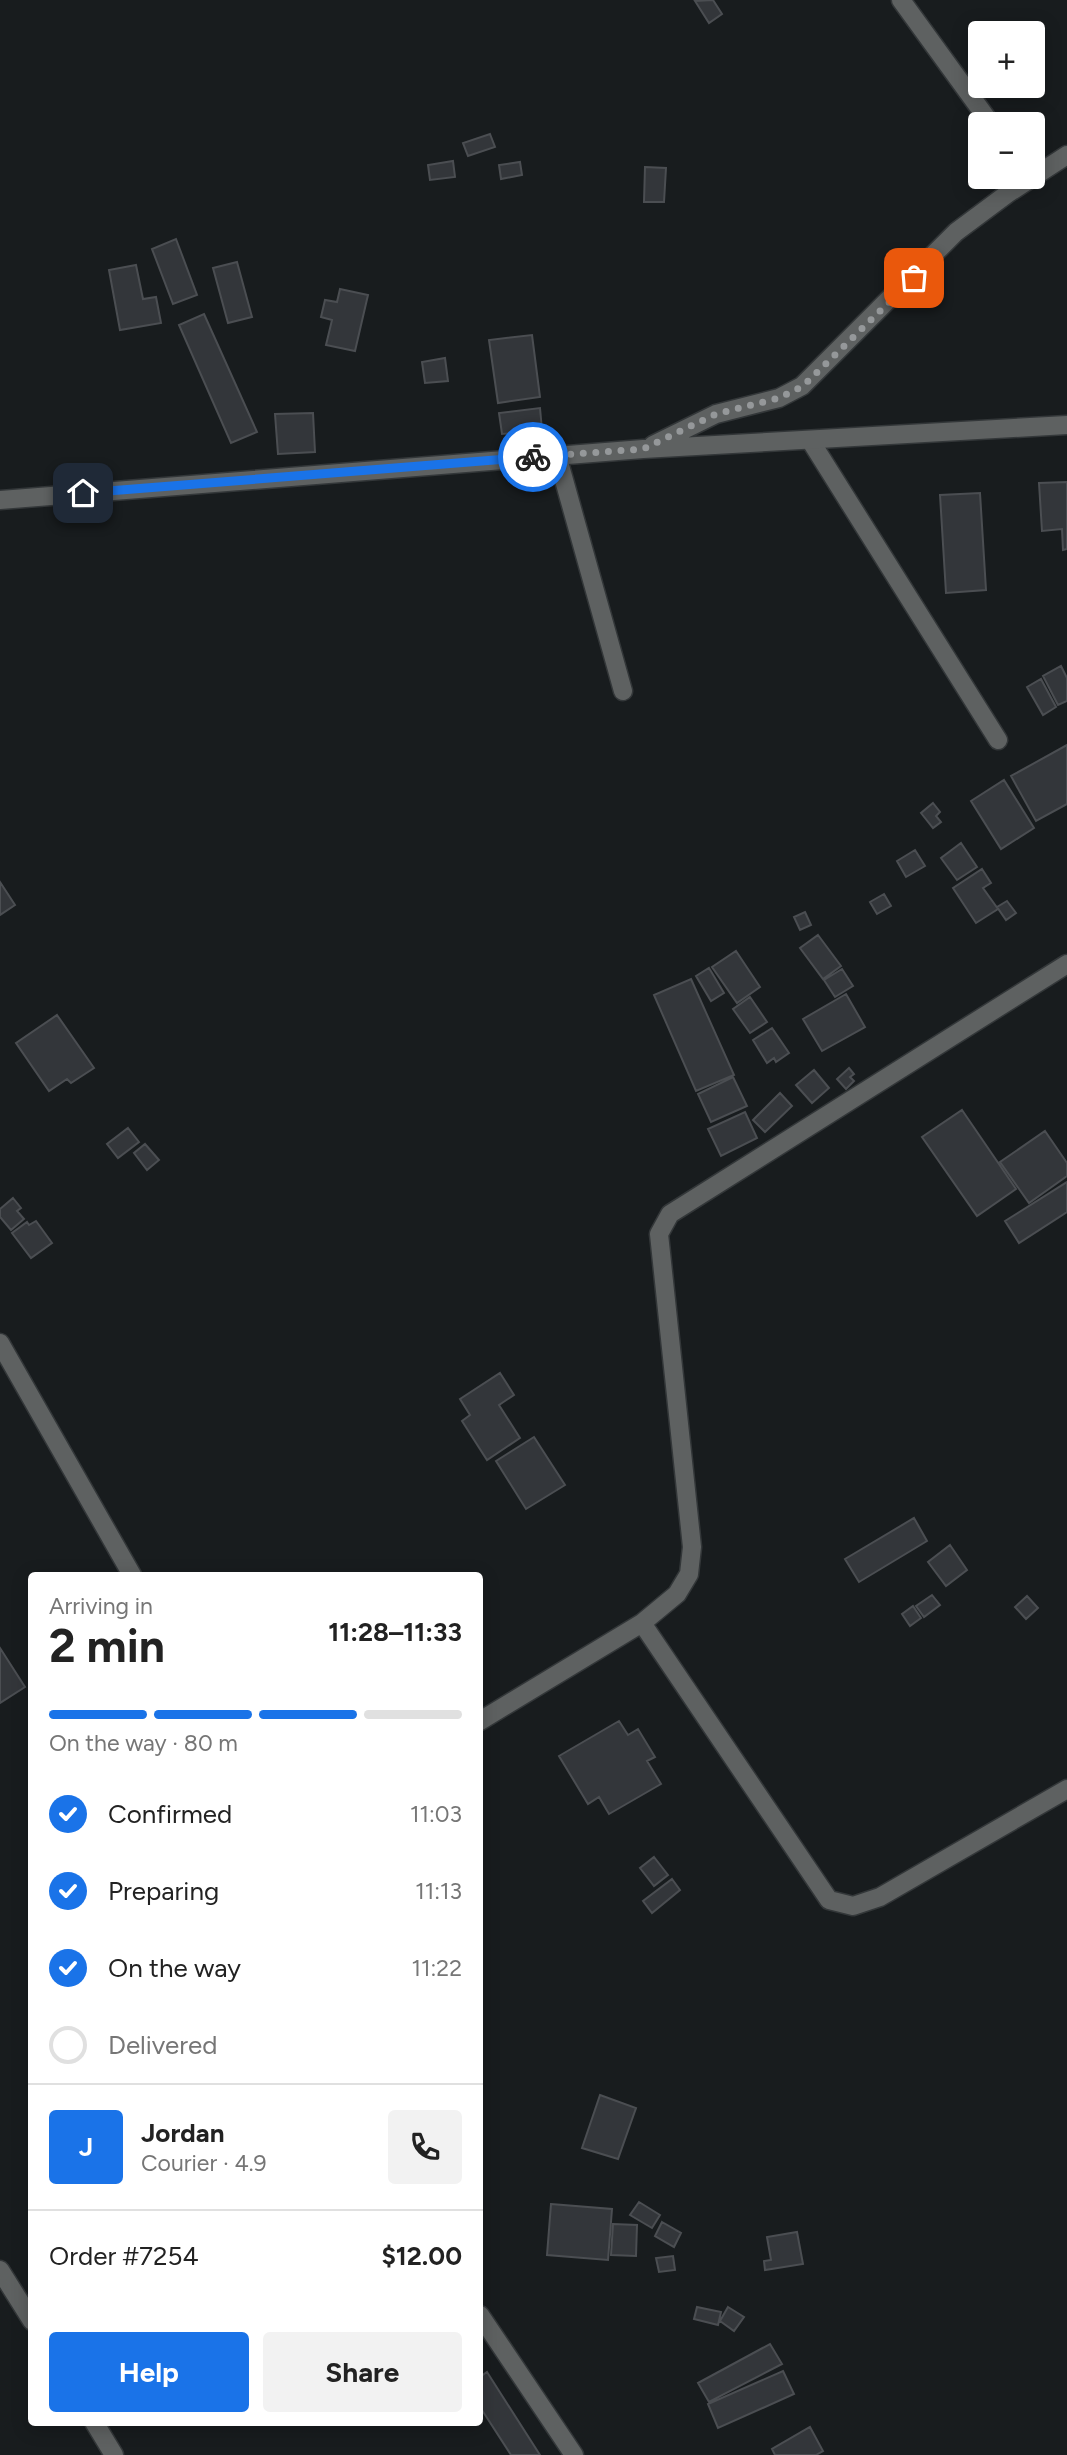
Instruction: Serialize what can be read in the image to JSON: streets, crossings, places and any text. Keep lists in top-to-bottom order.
{
  "page": {
    "map_buttons": ["+", "−"],
    "heading": ["2 min", "Arriving in", "11:28–11:33"],
    "panel": [
      "Jordan",
      "Courier · 4.9",
      "Order #7254",
      "$12.00"
    ],
    "bar": "On the way · 80 m",
    "list": [
      ["Confirmed", "11:03"],
      ["Preparing", "11:13"],
      ["On the way", "11:22"],
      "Delivered"
    ],
    "round": "J",
    "buttons": ["Help", "Share"]
  }
}
